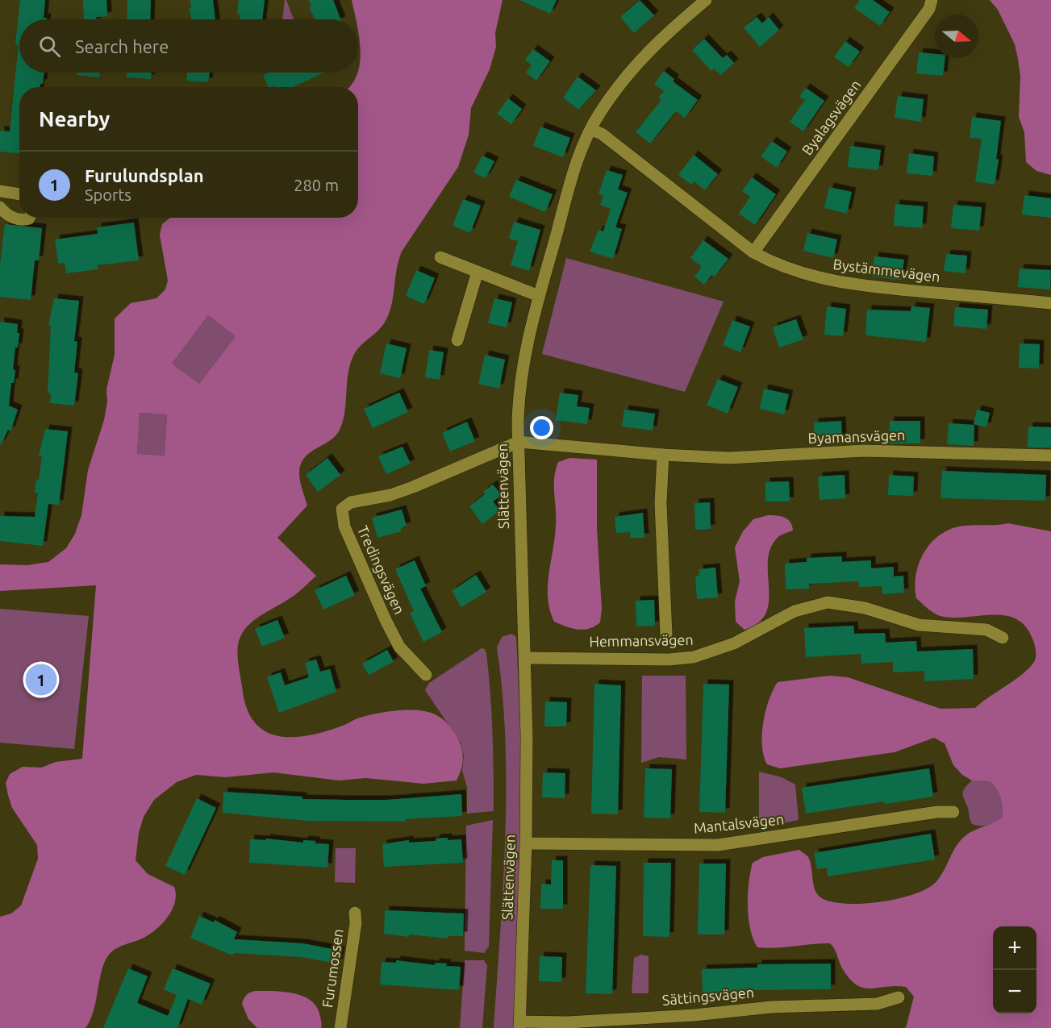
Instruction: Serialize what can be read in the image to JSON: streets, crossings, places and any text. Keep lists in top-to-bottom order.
{
  "streets": {
    "street": [
      "Byalagsvägen",
      "Bystämmevägen",
      "Byamansvägen",
      "Slättenvägen",
      "Tredingsvägen",
      "Hemmansvägen",
      "Mantalsvägen",
      "Furumossen",
      "Sättingsvägen"
    ]
  },
  "crossings": [
    ["Byalagsvägen", "Bystämmevägen"],
    ["Bystämmevägen", "Slättenvägen"],
    ["Byamansvägen", "Slättenvägen"],
    ["Byamansvägen", "Tredingsvägen"],
    ["Slättenvägen", "Tredingsvägen"],
    ["Slättenvägen", "Hemmansvägen"],
    ["Slättenvägen", "Mantalsvägen"],
    ["Slättenvägen", "Sättingsvägen"]
  ],
  "north": "right",
  "page": {
    "search": "Search here",
    "heading": "Nearby",
    "list": [
      {
        "mark": "1",
        "name": "Furulundsplan",
        "note": "Sports",
        "value": "280 m"
      }
    ],
    "pins": "1",
    "map_buttons": ["+", "−"]
  }
}
